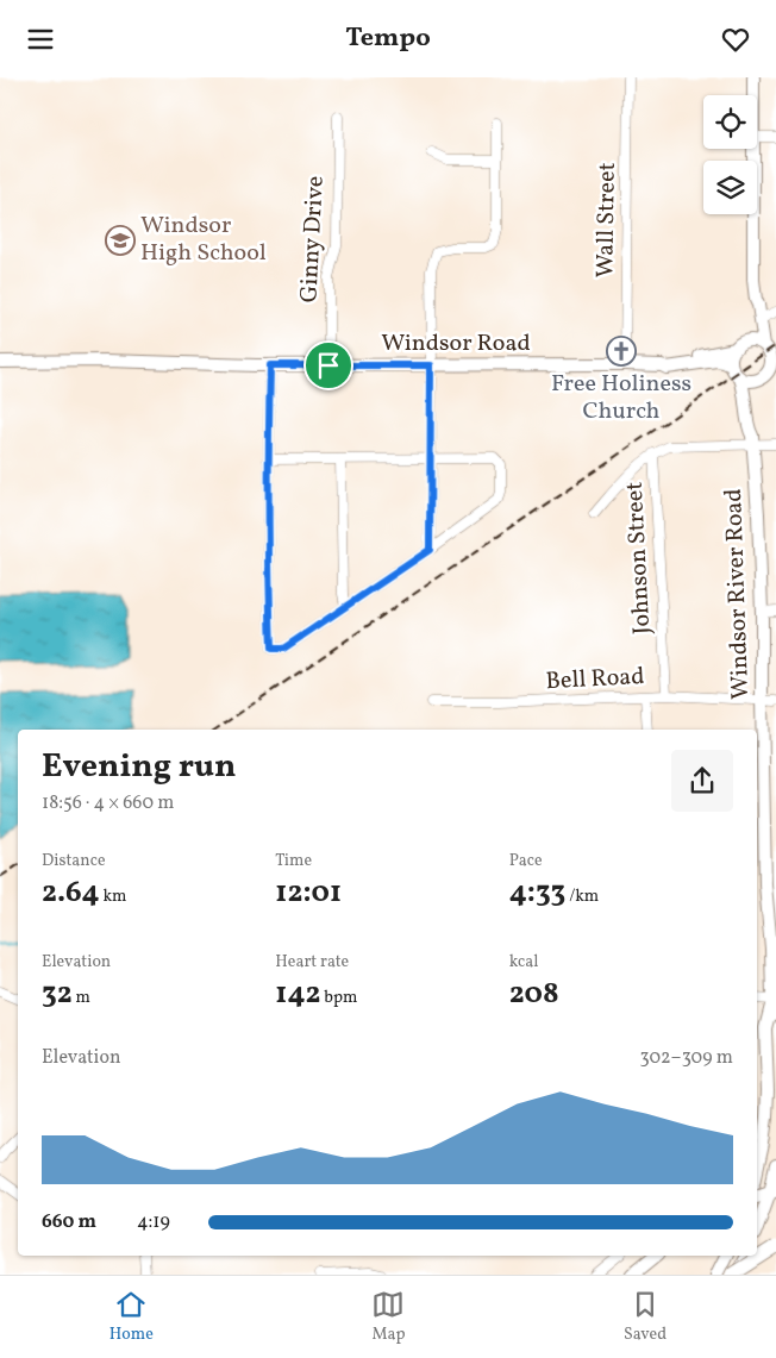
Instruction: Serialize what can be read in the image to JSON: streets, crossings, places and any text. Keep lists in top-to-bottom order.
{
  "streets": {
    "main road": ["Windsor Road", "Windsor River Road"],
    "street": [
      "Wall Street",
      "Ginny Drive",
      "Johnson Street",
      "Bell Road"
    ]
  },
  "crossings": [
    ["Wall Street", "Windsor Road"],
    ["Ginny Drive", "Windsor Road"],
    ["Windsor Road", "Windsor River Road"],
    ["Johnson Street", "Bell Road"],
    ["Windsor River Road", "Bell Road"]
  ],
  "places": {
    "school or university": ["Windsor High School"],
    "church": ["Free Holiness Church"]
  },
  "page": {
    "header": "Tempo",
    "heading": ["Evening run", "18:56 · 4 × 660 m"],
    "stats": [
      ["Distance", "2.64 km"],
      ["Time", "12:01"],
      ["Pace", "4:33 /km"],
      ["Elevation", "32 m"],
      ["Heart rate", "142 bpm"],
      ["kcal", "208"]
    ],
    "chart": ["Elevation", "302–309 m"],
    "list": [
      {
        "name": "660 m",
        "note": "4:19"
      }
    ],
    "tabs": ["Home", "Map", "Saved"]
  }
}
